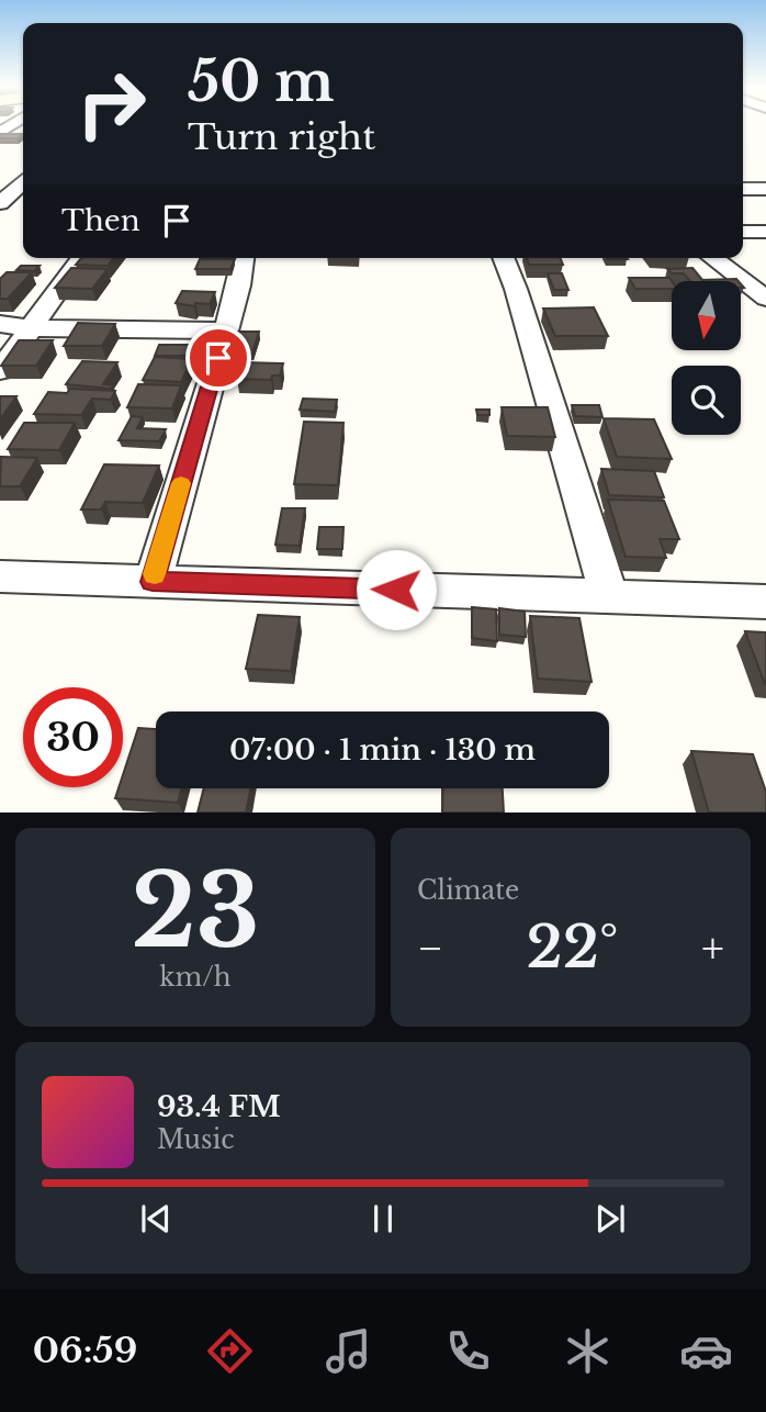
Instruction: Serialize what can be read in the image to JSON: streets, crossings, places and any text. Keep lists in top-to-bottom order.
{
  "north": "bottom",
  "page": {
    "turn": ["50 m", "Turn right"],
    "then": "Then",
    "limit": "30",
    "trip": "07:00 · 1 min · 130 m",
    "tile": [
      ["23", "km/h"],
      "Climate"
    ],
    "heat": ["−", "22°", "+"],
    "song": ["93.4 FM", "Music"],
    "tabs": "06:59"
  }
}
